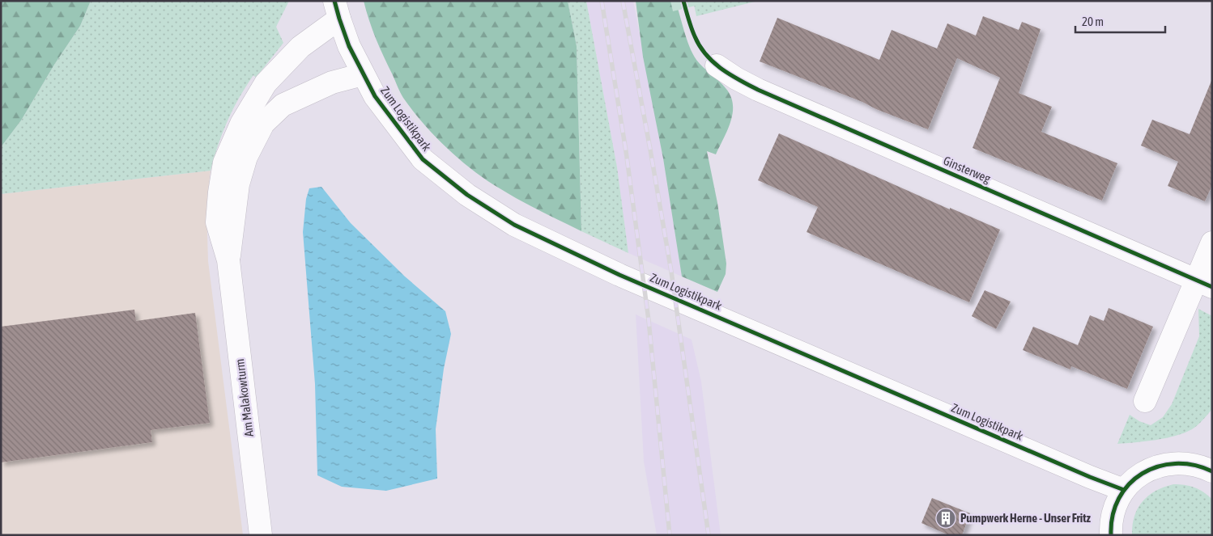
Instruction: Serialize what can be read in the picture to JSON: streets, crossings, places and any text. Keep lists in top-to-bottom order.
{
  "streets": {
    "street": ["Zum Logistikpark", "Ginsterweg", "Am Malakowturm"]
  },
  "crossings": [
    ["Zum Logistikpark", "Am Malakowturm"]
  ],
  "places": {
    "building": ["Pumpwerk Herne - Unser Fritz"]
  },
  "scale_bar": "20 m"
}
